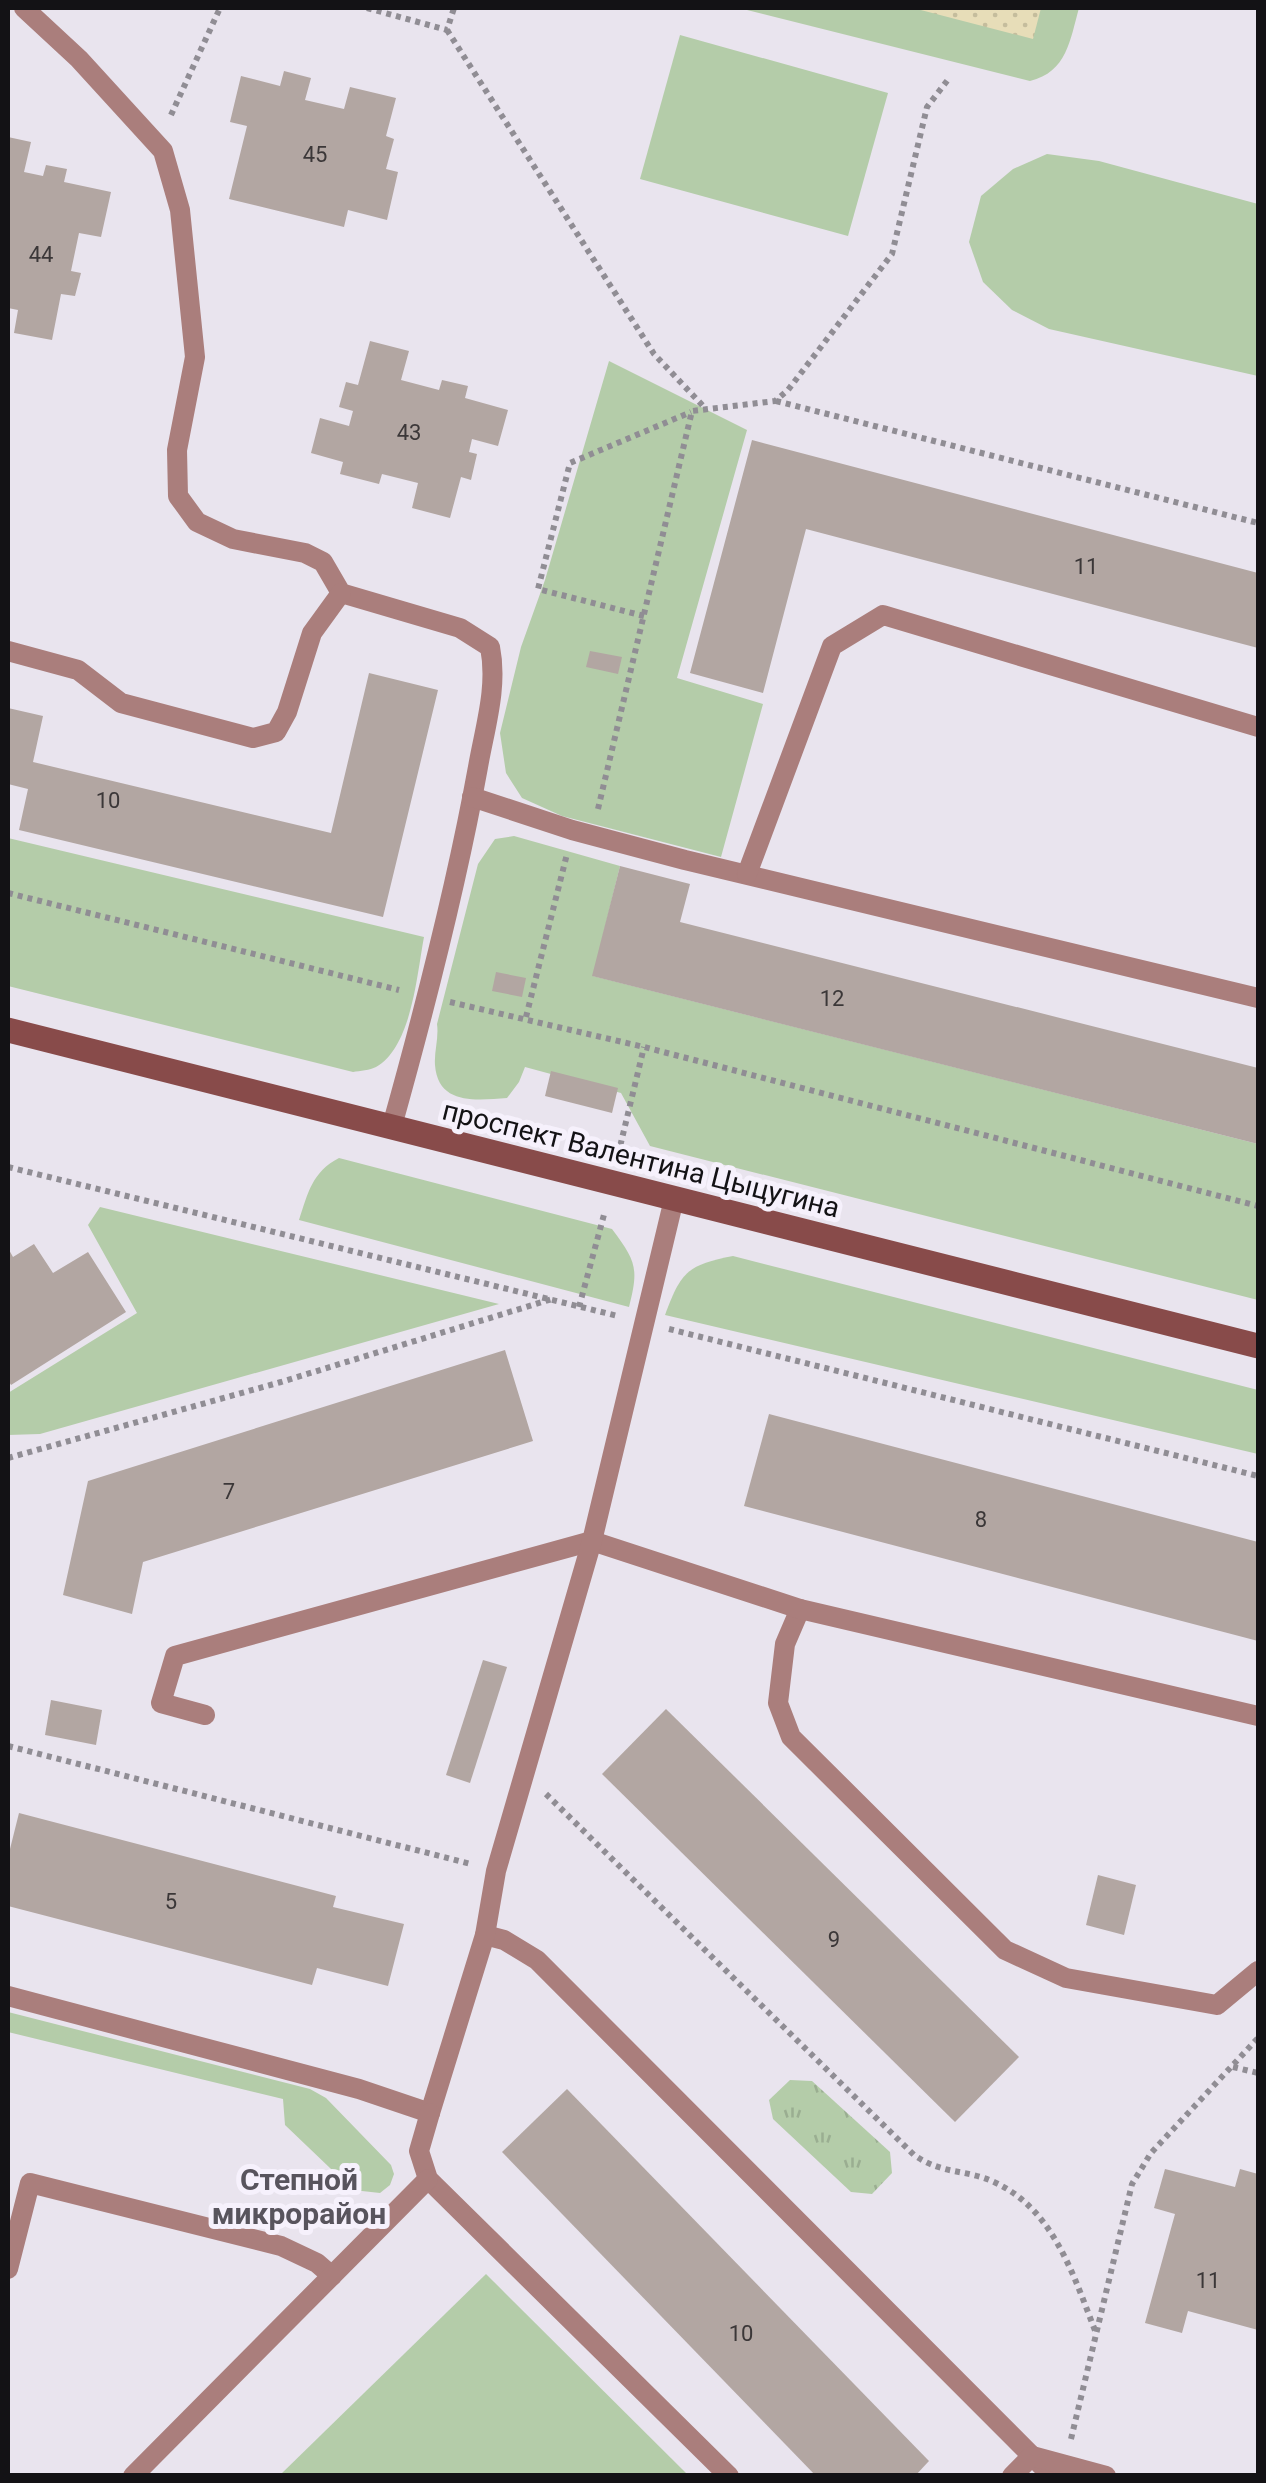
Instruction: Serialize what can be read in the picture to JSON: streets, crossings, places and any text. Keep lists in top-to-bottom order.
{
  "streets": {
    "main road": ["проспект Валентина Цыцугина"]
  },
  "districts": ["Степной микрорайон"],
  "house_numbers": [
    "45",
    "44",
    "43",
    "11",
    "10",
    "12",
    "7",
    "8",
    "5",
    "9",
    "11",
    "10"
  ]
}
